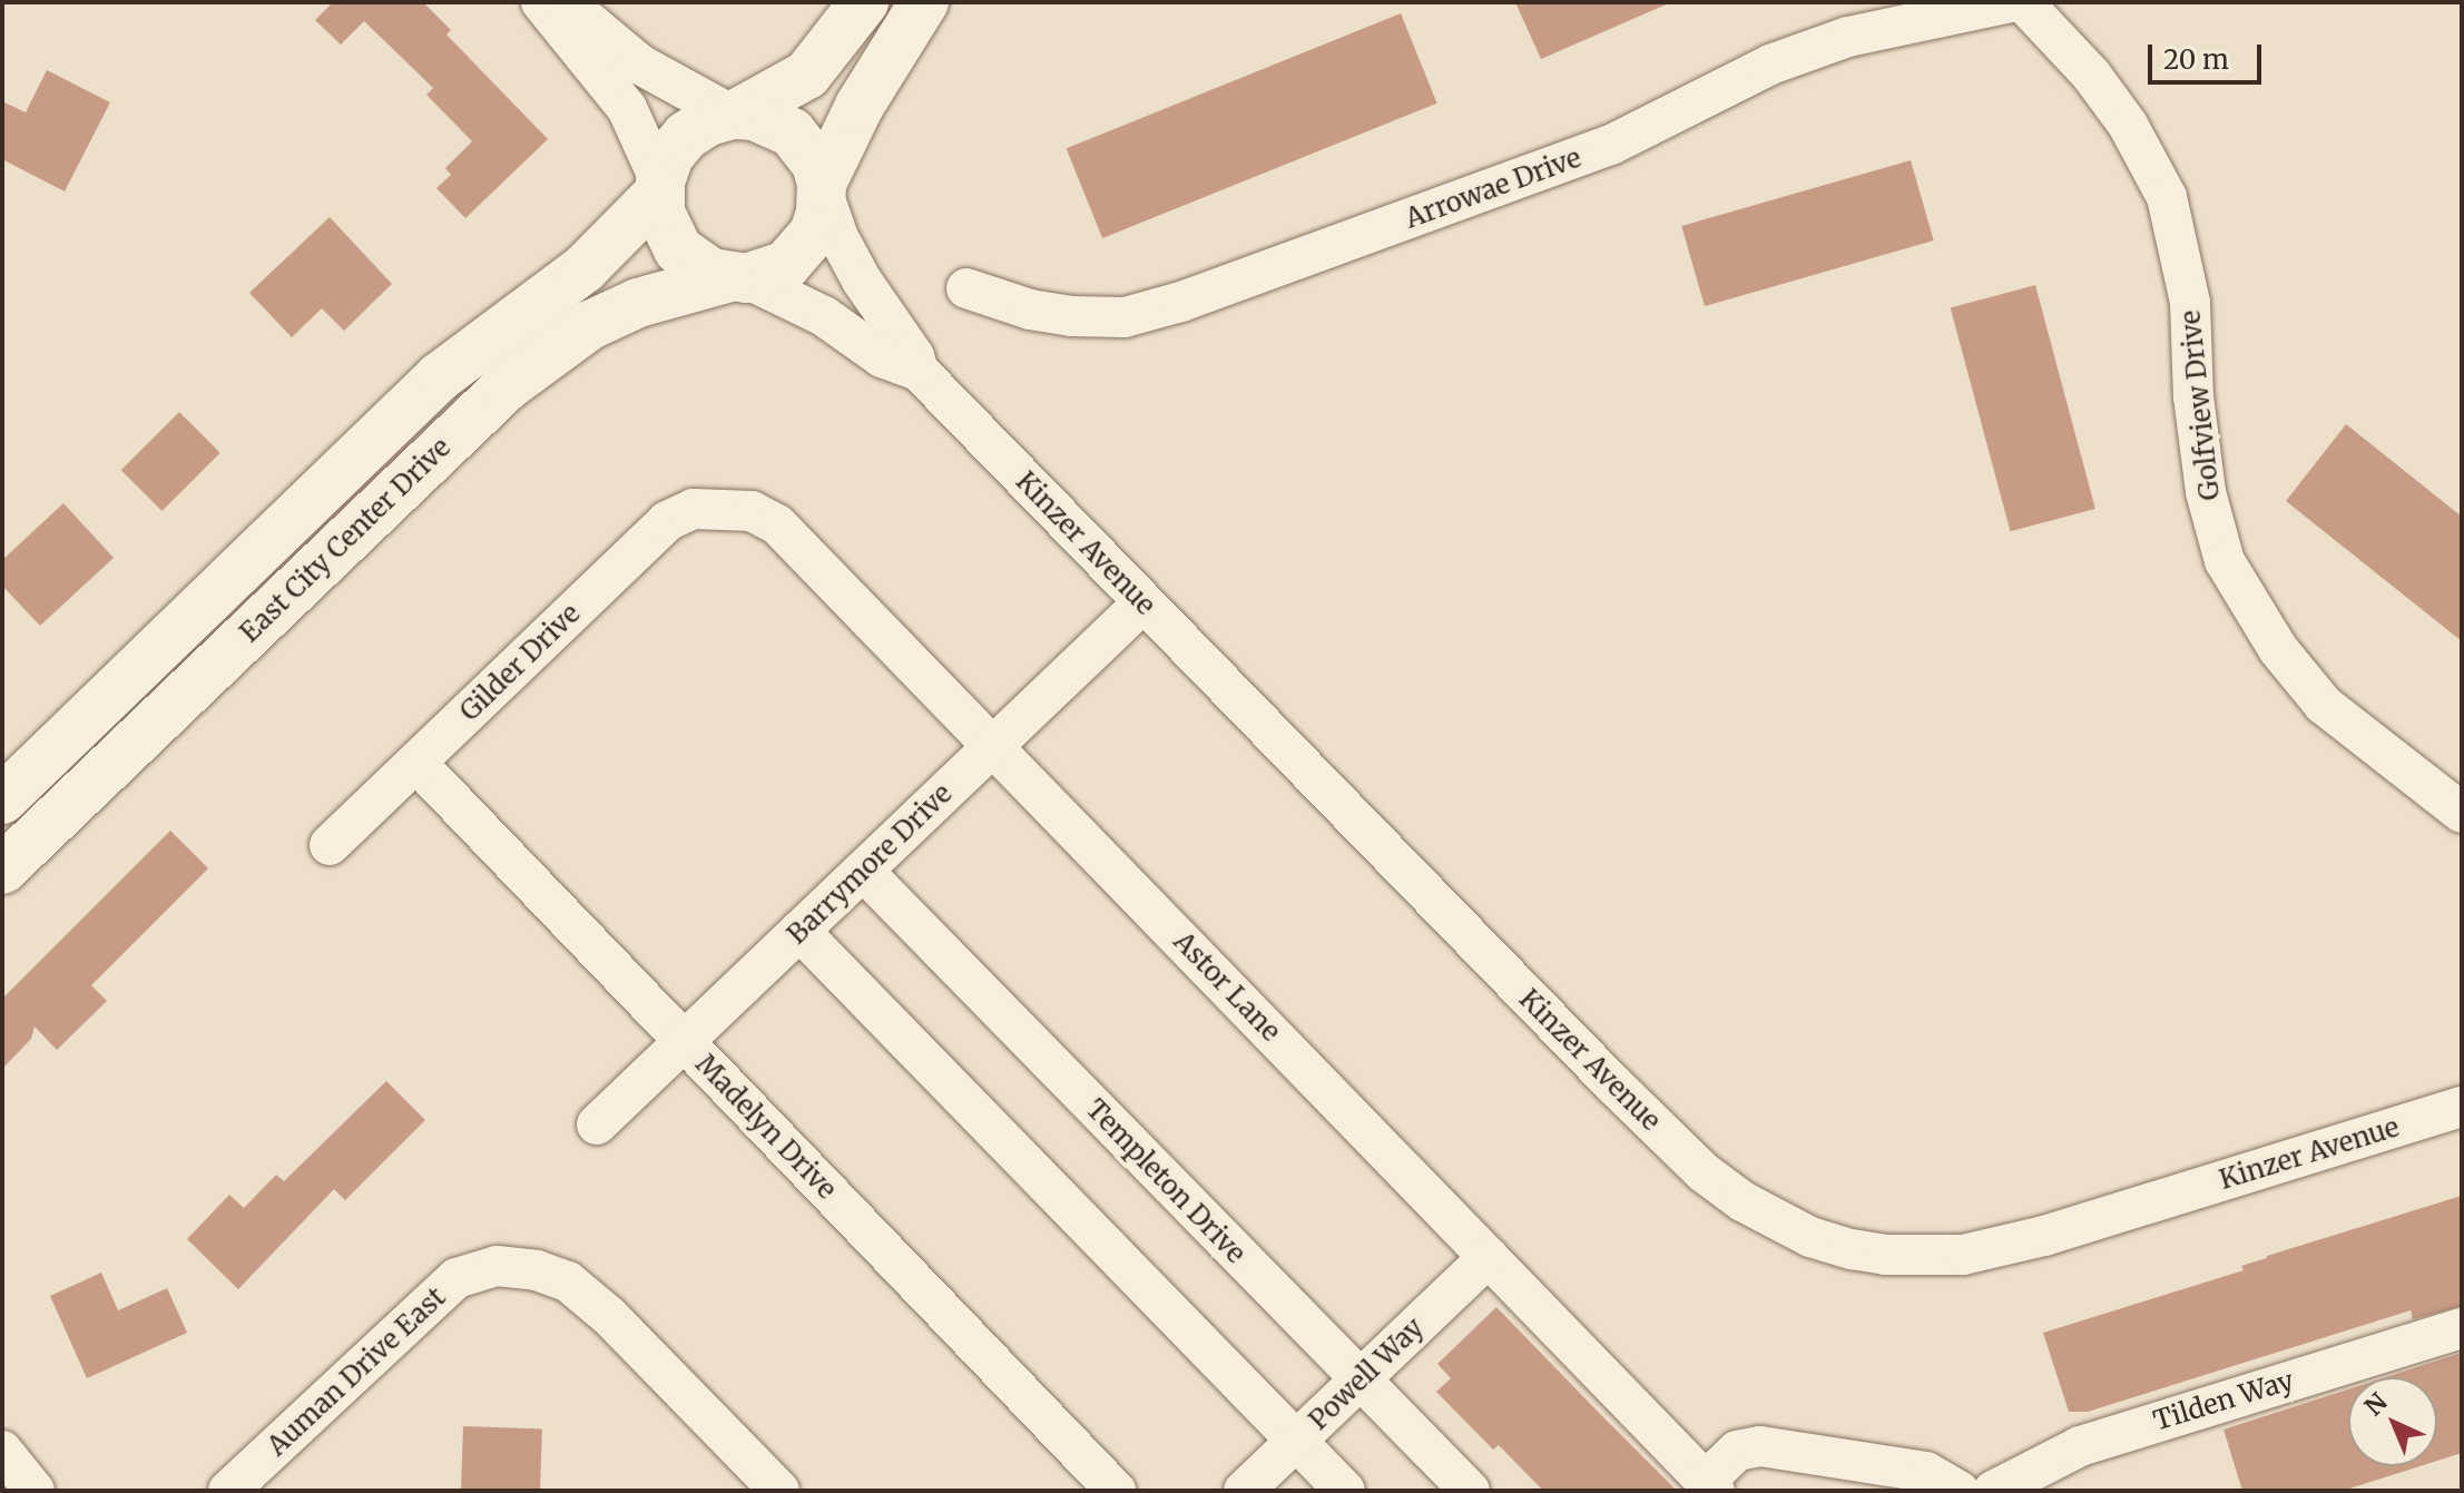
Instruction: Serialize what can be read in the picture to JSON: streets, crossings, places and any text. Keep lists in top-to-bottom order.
{
  "streets": {
    "street": [
      "Arrowae Drive",
      "Golfview Drive",
      "East City Center Drive",
      "Kinzer Avenue",
      "Gilder Drive",
      "Barrymore Drive",
      "Astor Lane",
      "Madelyn Drive",
      "Templeton Drive",
      "Auman Drive East",
      "Powell Way",
      "Tilden Way"
    ]
  },
  "crossings": [
    ["East City Center Drive", "Kinzer Avenue"],
    ["Kinzer Avenue", "Barrymore Drive"],
    ["Gilder Drive", "Astor Lane"],
    ["Gilder Drive", "Madelyn Drive"],
    ["Barrymore Drive", "Astor Lane"],
    ["Barrymore Drive", "Madelyn Drive"],
    ["Barrymore Drive", "Templeton Drive"],
    ["Astor Lane", "Powell Way"],
    ["Templeton Drive", "Powell Way"]
  ],
  "scale_bar": "20 m",
  "north": "top left"
}
